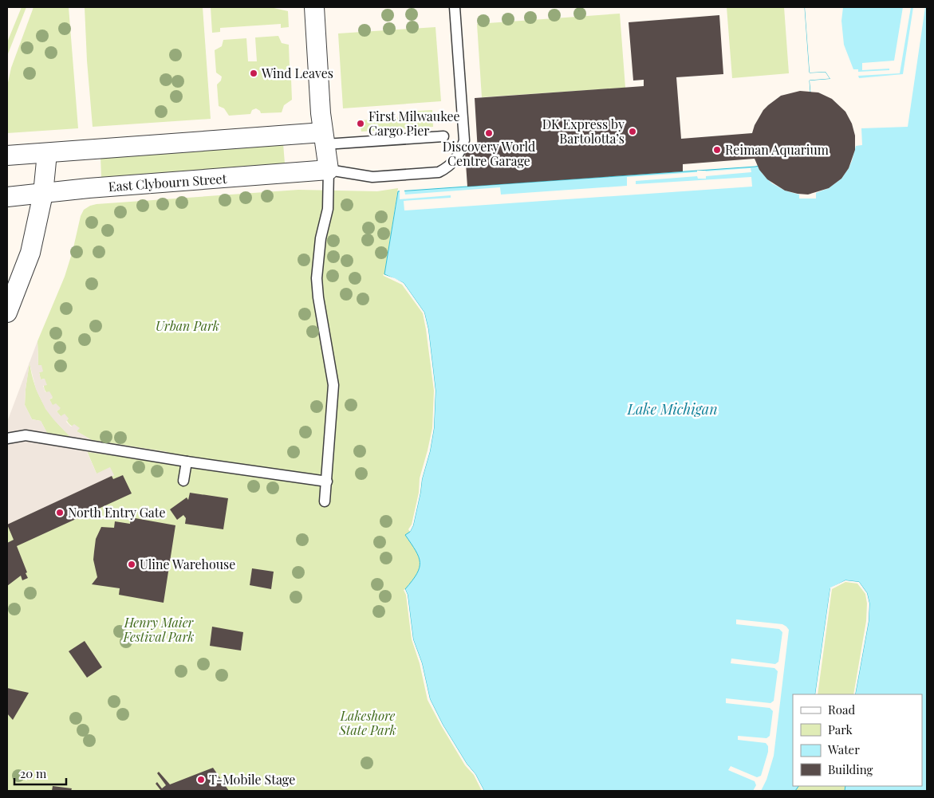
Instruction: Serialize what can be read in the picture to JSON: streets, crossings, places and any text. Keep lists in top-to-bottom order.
{
  "streets": {
    "street": ["East Clybourn Street"]
  },
  "water": ["Lake Michigan"],
  "parks": ["Urban Park", "Henry Maier Festival Park", "Lakeshore State Park"],
  "places": [
    "Wind Leaves",
    "First Milwaukee Cargo Pier",
    "DK Express by Bartolotta’s",
    "Discovery World Centre Garage",
    "Reiman Aquarium",
    "North Entry Gate",
    "Uline Warehouse",
    "T-Mobile Stage"
  ],
  "legend": [
    "Road",
    "Park",
    "Water",
    "Building"
  ],
  "scale_bar": "20 m"
}
